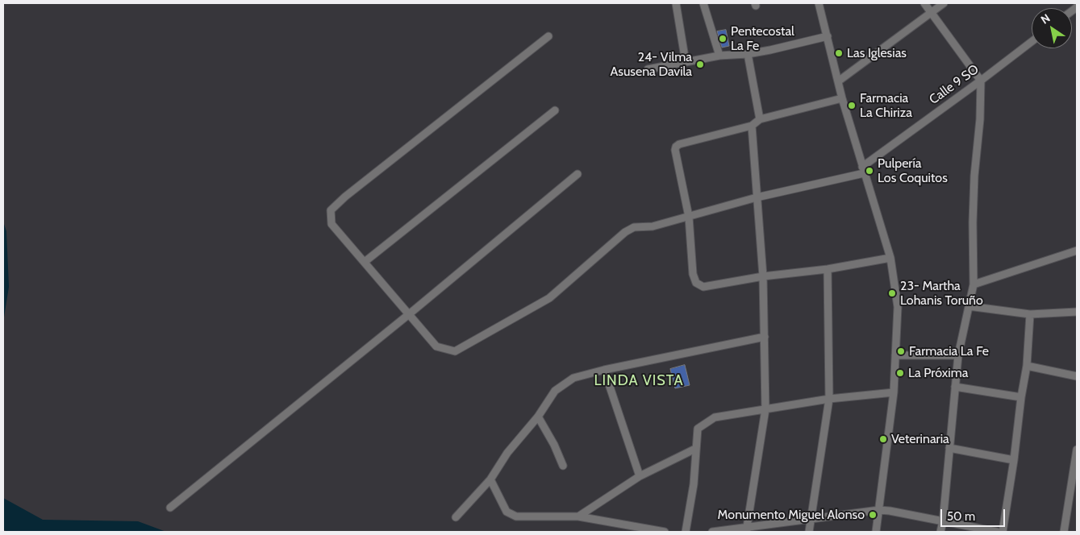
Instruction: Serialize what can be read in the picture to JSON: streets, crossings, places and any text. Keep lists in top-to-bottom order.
{
  "streets": {
    "street": ["Calle 9 SO"]
  },
  "districts": ["LINDA VISTA"],
  "places": [
    "Pentecostal La Fe",
    "Las Iglesias",
    "24- Vilma Asusena Davila",
    "Farmacia La Chiriza",
    "Pulpería Los Coquitos",
    "23- Martha Lohanis Toruño",
    "Farmacia La Fe",
    "La Próxima",
    "Veterinaria",
    "Monumento Miguel Alonso"
  ],
  "scale_bar": "50 m",
  "north": "top left"
}
